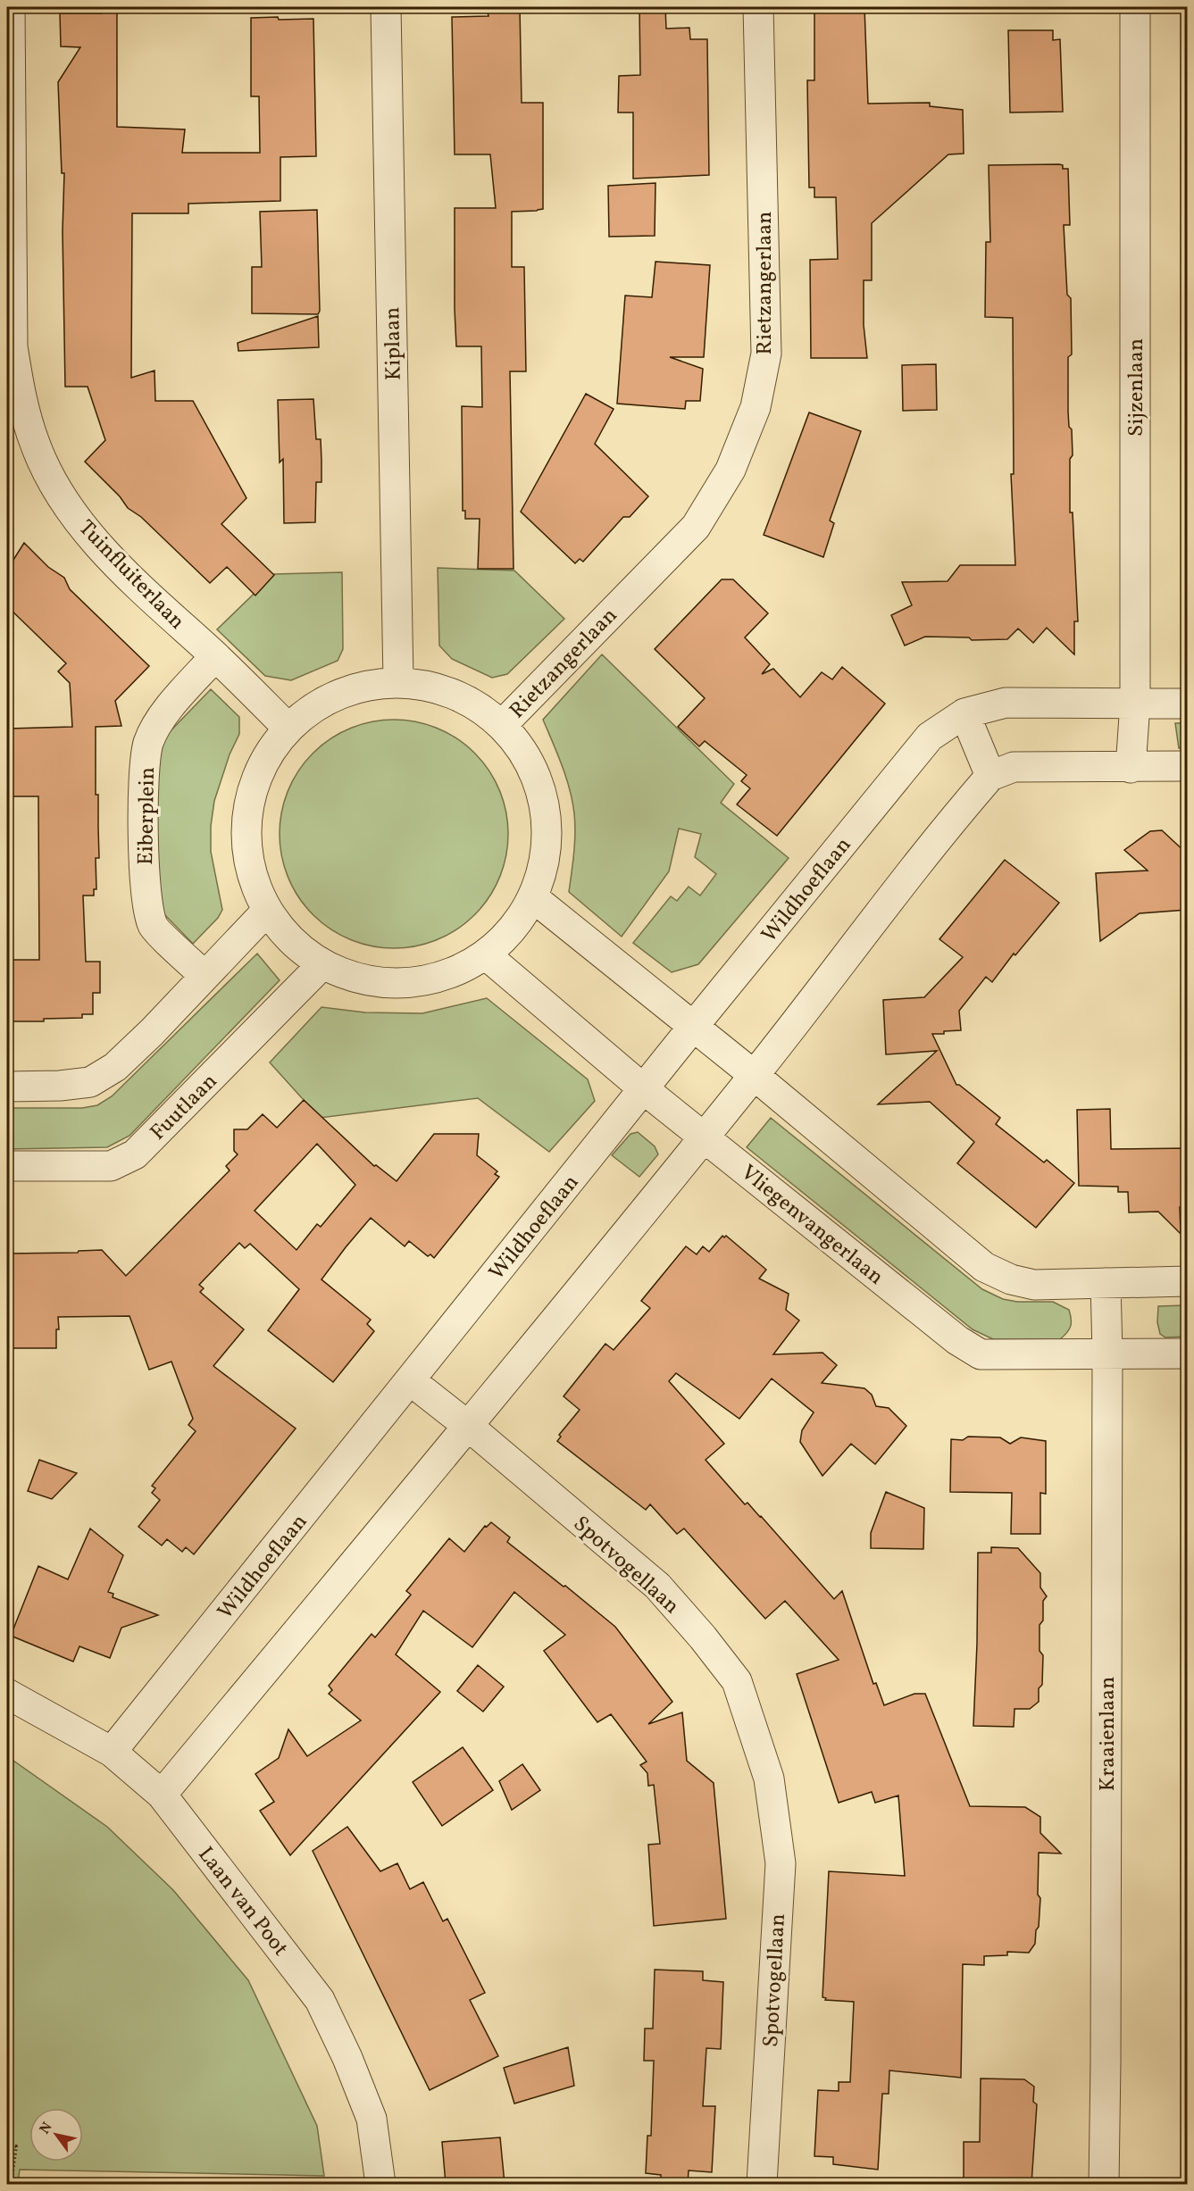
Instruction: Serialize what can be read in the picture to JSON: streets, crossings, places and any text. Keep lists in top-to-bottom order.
{
  "streets": {
    "street": [
      "Rietzangerlaan",
      "Kiplaan",
      "Sijzenlaan",
      "Tuinfluiterlaan",
      "Eiberplein",
      "Wildhoeflaan",
      "Fuutlaan",
      "Vliegenvangerlaan",
      "Spotvogellaan",
      "Kraaienlaan",
      "Laan van Poot"
    ]
  },
  "crossings": [
    ["Sijzenlaan", "Wildhoeflaan"],
    ["Tuinfluiterlaan", "Eiberplein"],
    ["Wildhoeflaan", "Vliegenvangerlaan"],
    ["Wildhoeflaan", "Spotvogellaan"],
    ["Wildhoeflaan", "Laan van Poot"],
    ["Vliegenvangerlaan", "Kraaienlaan"]
  ],
  "north": "top left"
}
